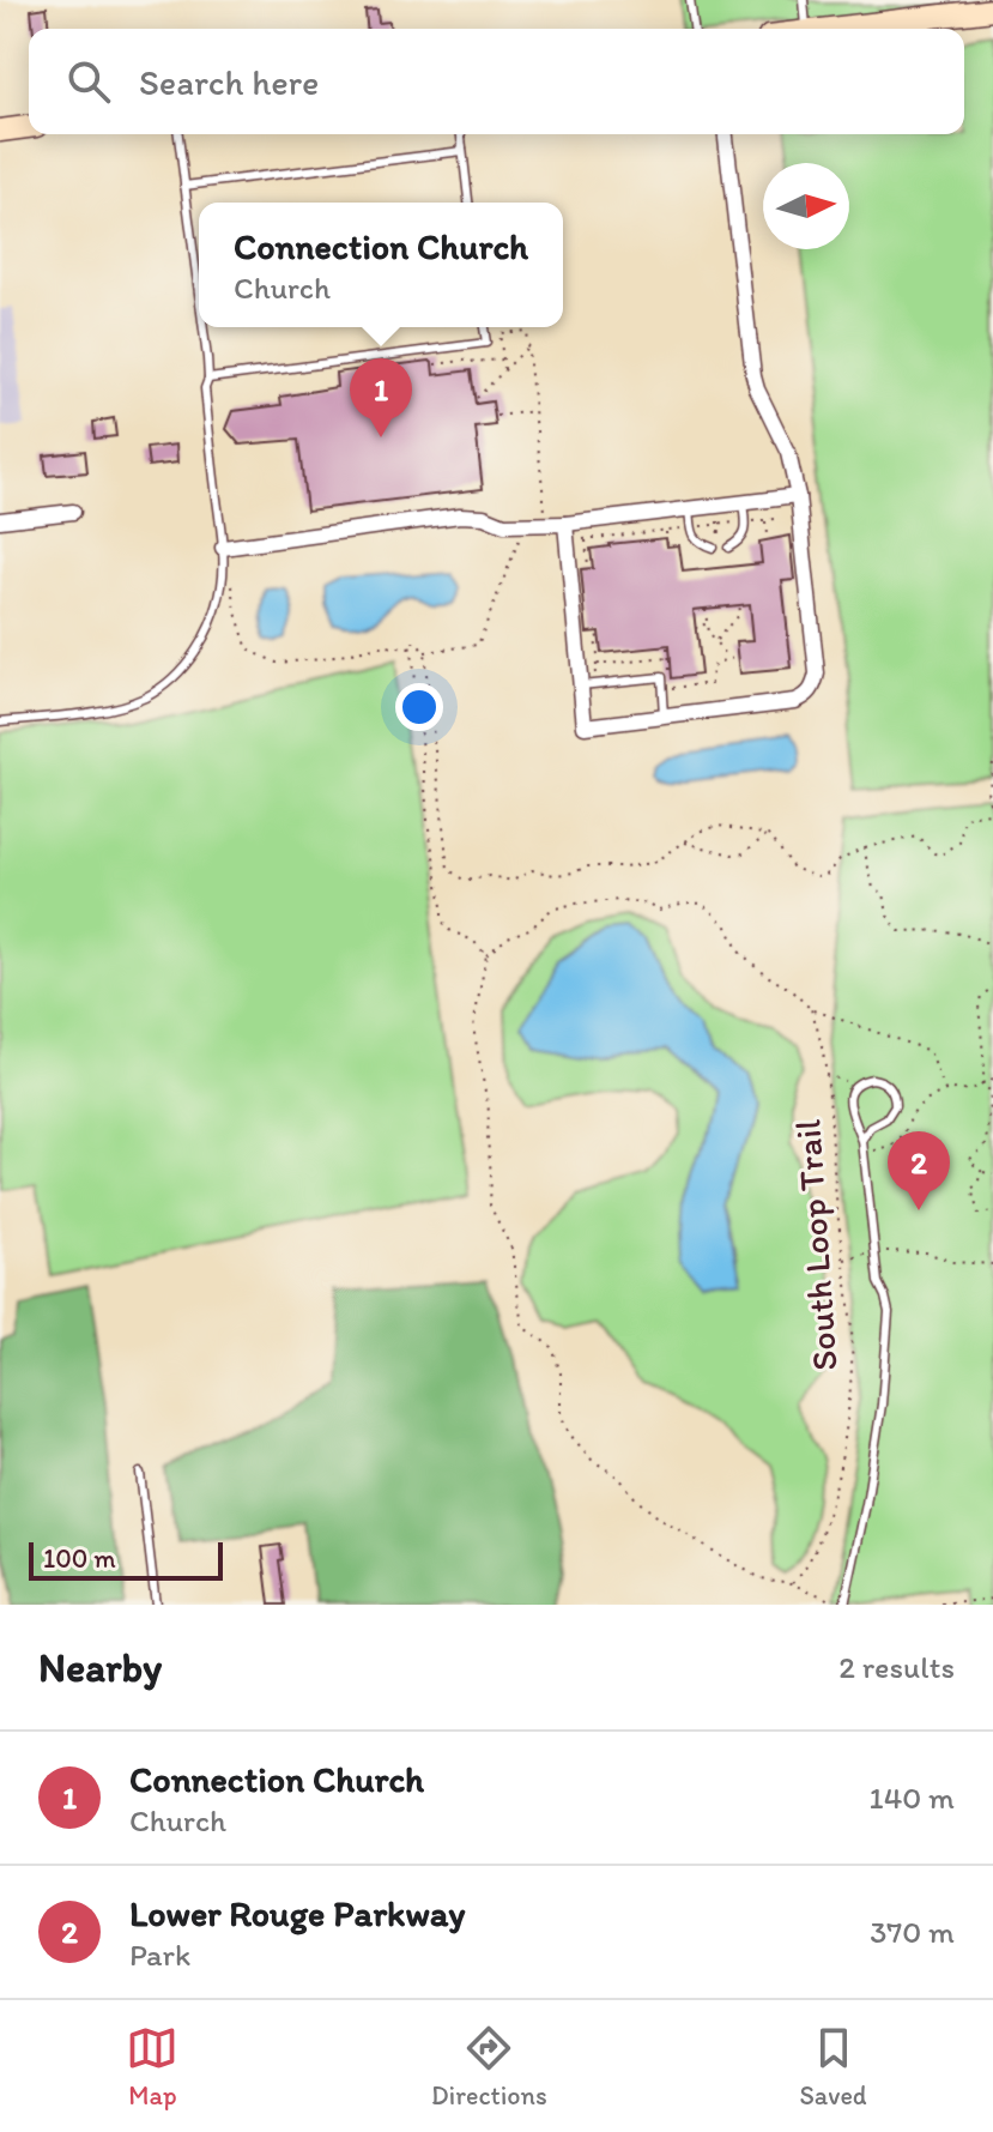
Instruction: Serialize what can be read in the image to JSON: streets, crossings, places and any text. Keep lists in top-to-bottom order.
{
  "streets": {
    "path": ["South Loop Trail"]
  },
  "scale_bar": "100 m",
  "north": "right",
  "page": {
    "search": "Search here",
    "popup": ["Connection Church", "Church"],
    "pins": ["1", "2"],
    "scale": "100 m",
    "heading": ["Nearby", "2 results"],
    "list": [
      {
        "mark": "1",
        "name": "Connection Church",
        "note": "Church",
        "value": "140 m"
      },
      {
        "mark": "2",
        "name": "Lower Rouge Parkway",
        "note": "Park",
        "value": "370 m"
      }
    ],
    "nav": ["Map", "Directions", "Saved"]
  }
}
